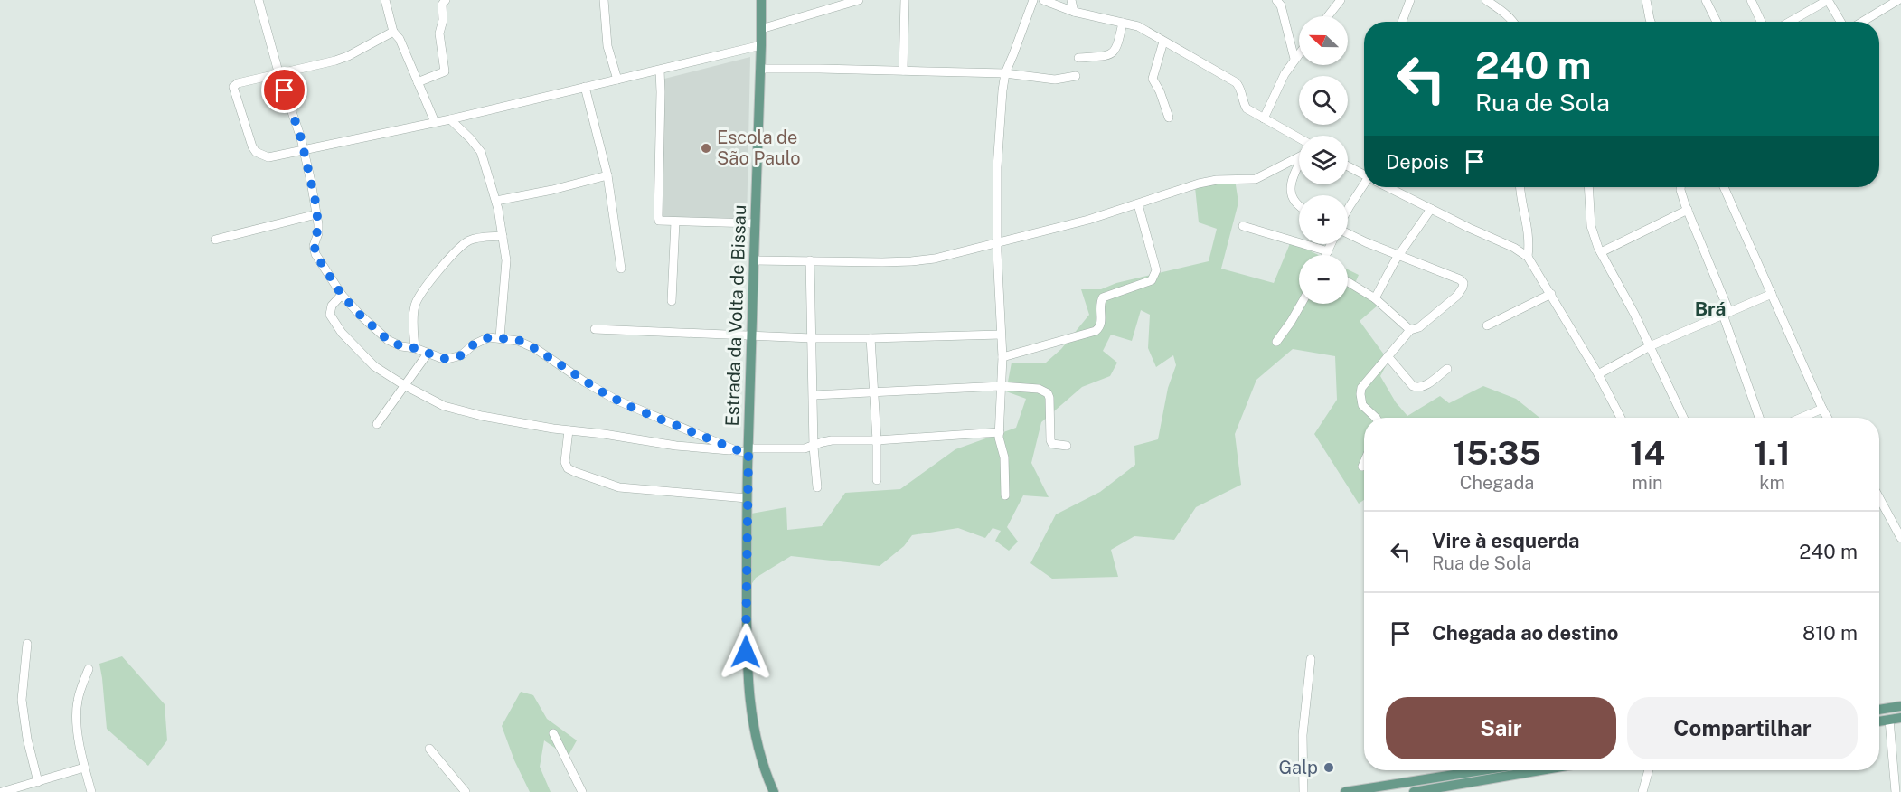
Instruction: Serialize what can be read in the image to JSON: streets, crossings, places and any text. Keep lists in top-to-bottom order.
{
  "streets": {
    "main road": ["Estrada da Volta de Bissau"]
  },
  "districts": ["Brá"],
  "places": ["Escola de São Paulo", "Galp"],
  "north": "left",
  "page": {
    "map_buttons": ["+", "−"],
    "turn": ["240 m", "Rua de Sola"],
    "then": "Depois",
    "eta": [
      "15:35",
      "Chegada",
      "14",
      "min",
      "1.1",
      "km"
    ],
    "list": [
      {
        "name": "Vire à esquerda",
        "note": "Rua de Sola",
        "value": "240 m"
      },
      {
        "name": "Chegada ao destino",
        "value": "810 m"
      }
    ],
    "buttons": ["Sair", "Compartilhar"]
  }
}
